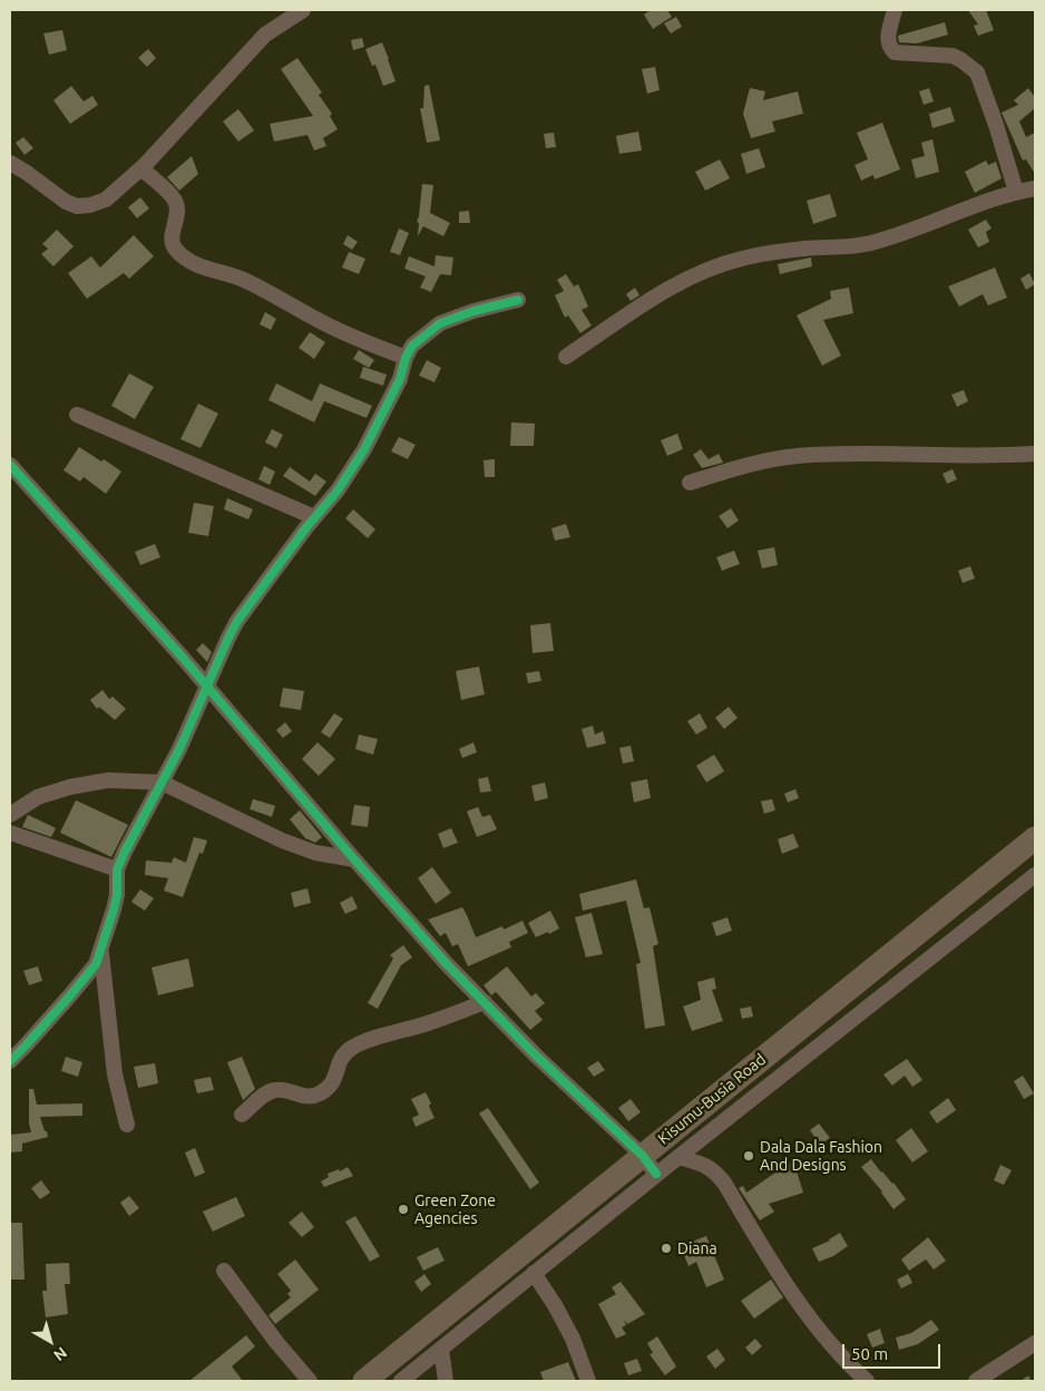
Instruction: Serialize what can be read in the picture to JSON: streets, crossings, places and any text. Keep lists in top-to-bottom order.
{
  "streets": {
    "highway": ["Kisumu-Busia Road"]
  },
  "places": ["Dala Dala Fashion And Designs", "Green Zone Agencies", "Diana"],
  "scale_bar": "50 m",
  "north": "bottom right"
}
